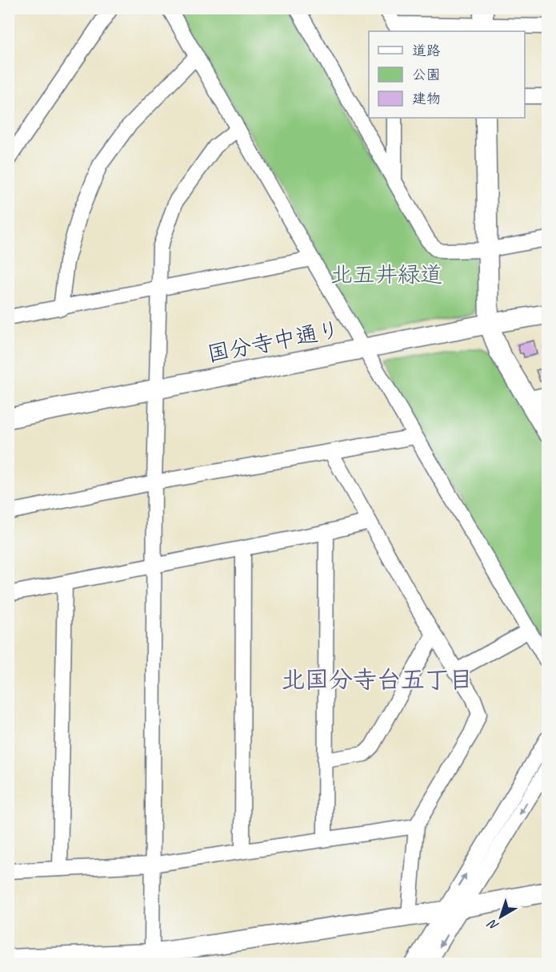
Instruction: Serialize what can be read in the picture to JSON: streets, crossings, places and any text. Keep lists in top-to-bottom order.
{
  "streets": {
    "street": ["国分寺中通り"]
  },
  "districts": ["北国分寺台五丁目"],
  "parks": ["北五井緑道"],
  "legend": ["道路", "公園", "建物"],
  "north": "bottom left"
}
